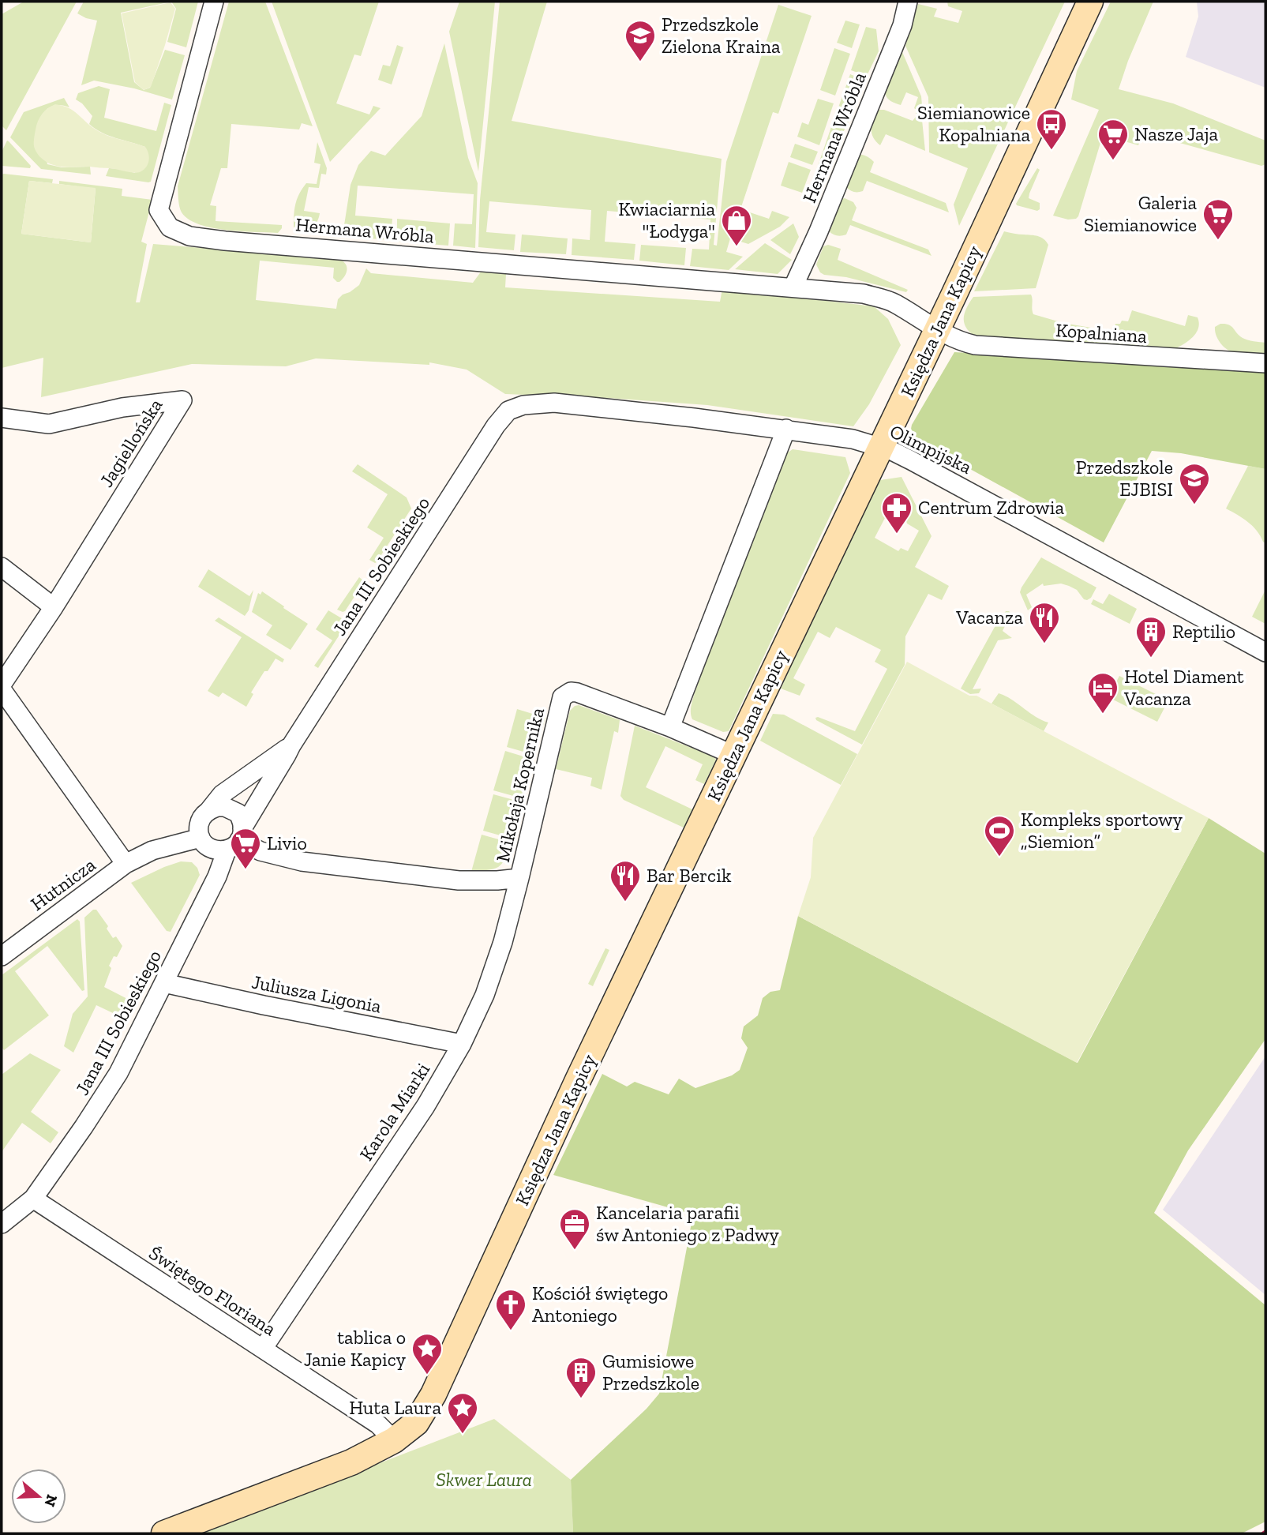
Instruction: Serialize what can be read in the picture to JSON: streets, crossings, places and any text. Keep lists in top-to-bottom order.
{
  "streets": {
    "street": [
      "Hermana Wróbla",
      "Księdza Jana Kapicy",
      "Kopalniana",
      "Jagiellońska",
      "Olimpijska",
      "Jana III Sobieskiego",
      "Mikołaja Kopernika",
      "Hutnicza",
      "Juliusza Ligonia",
      "Karola Miarki",
      "Świętego Floriana"
    ]
  },
  "crossings": [
    ["Hermana Wróbla", "Księdza Jana Kapicy"],
    ["Hermana Wróbla", "Kopalniana"],
    ["Księdza Jana Kapicy", "Kopalniana"],
    ["Księdza Jana Kapicy", "Olimpijska"],
    ["Księdza Jana Kapicy", "Mikołaja Kopernika"],
    ["Księdza Jana Kapicy", "Świętego Floriana"],
    ["Olimpijska", "Jana III Sobieskiego"],
    ["Jana III Sobieskiego", "Mikołaja Kopernika"],
    ["Jana III Sobieskiego", "Hutnicza"],
    ["Jana III Sobieskiego", "Juliusza Ligonia"],
    ["Jana III Sobieskiego", "Świętego Floriana"],
    ["Mikołaja Kopernika", "Hutnicza"],
    ["Mikołaja Kopernika", "Karola Miarki"],
    ["Juliusza Ligonia", "Karola Miarki"],
    ["Karola Miarki", "Świętego Floriana"]
  ],
  "parks": ["Skwer Laura"],
  "places": {
    "school or university": ["Przedszkole Zielona Kraina", "Przedszkole EJBISI"],
    "bus stop": ["Siemianowice Kopalniana"],
    "supermarket": ["Nasze Jaja", "Galeria Siemianowice", "Livio"],
    "shop": ["Kwiaciarnia \"Łodyga\""],
    "pharmacy": ["Centrum Zdrowia"],
    "restaurant": ["Vacanza", "Bar Bercik"],
    "building": ["Reptilio", "Gumisiowe Przedszkole"],
    "hotel": ["Hotel Diament Vacanza"],
    "sports": ["Kompleks sportowy „Siemion”"],
    "office": ["Kancelaria parafii św Antoniego z Padwy"],
    "church": ["Kościół świętego Antoniego"],
    "place": ["tablica o Janie Kapicy", "Huta Laura"]
  },
  "north": "right"
}
